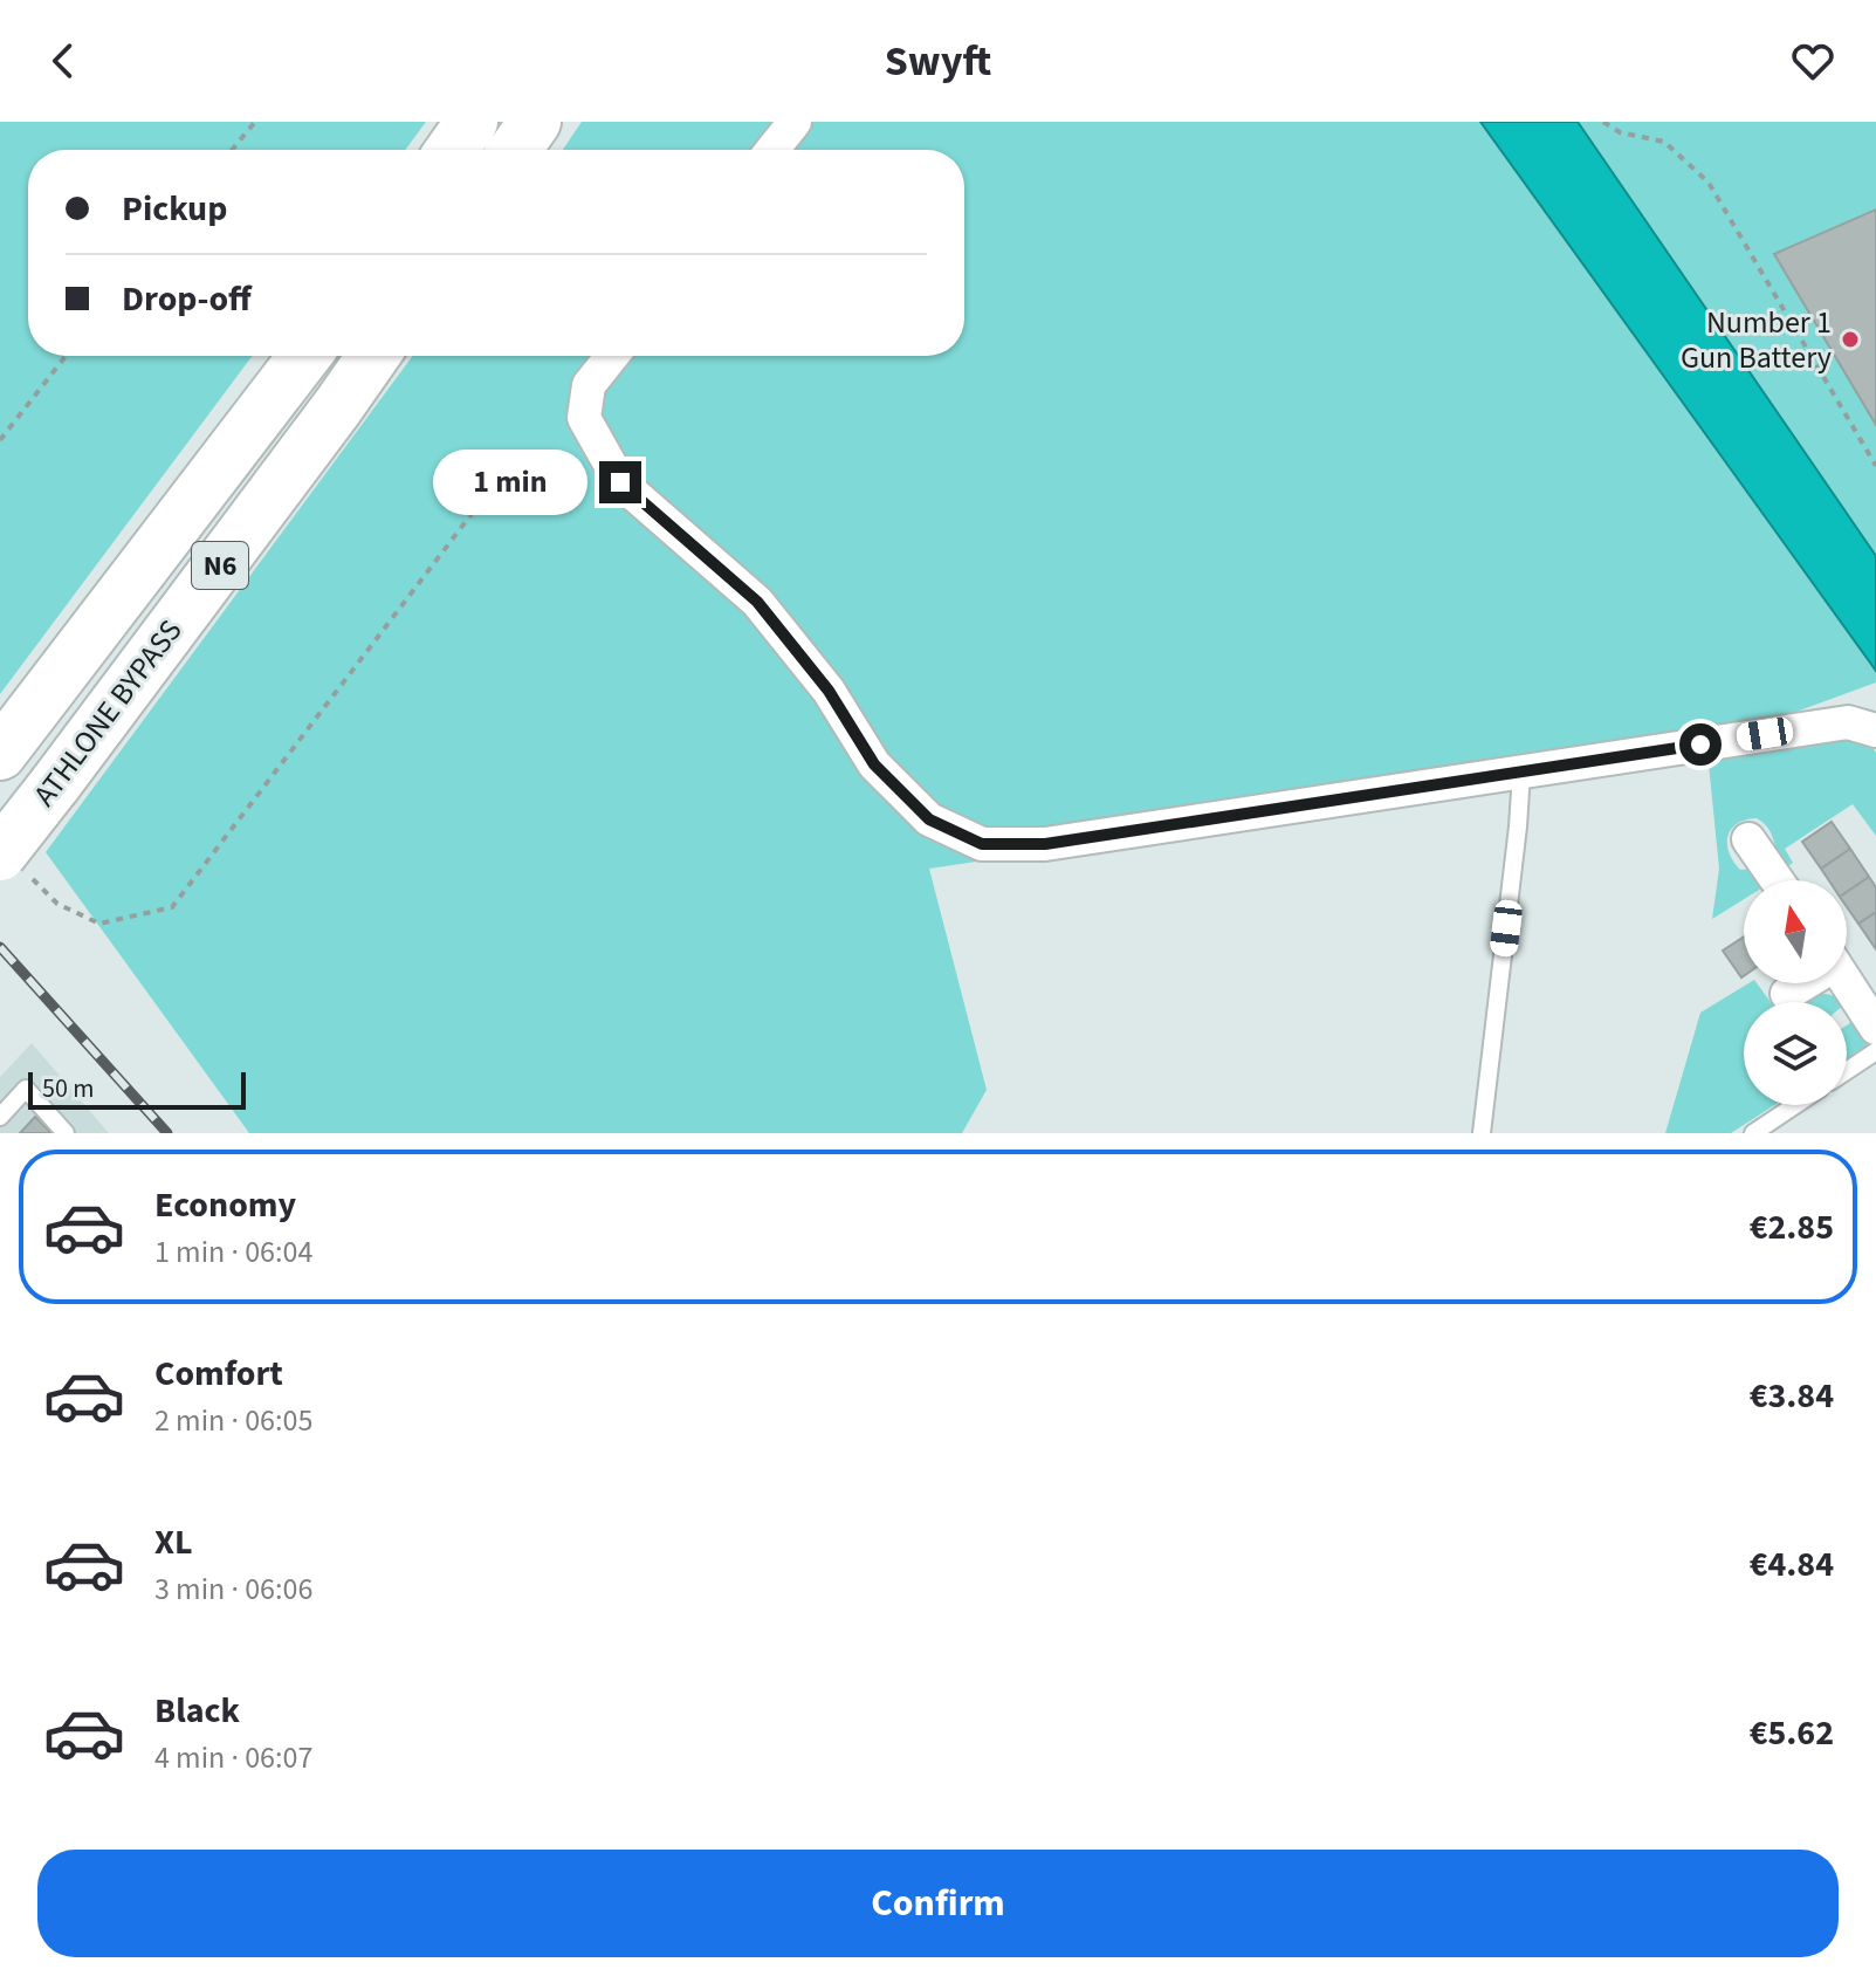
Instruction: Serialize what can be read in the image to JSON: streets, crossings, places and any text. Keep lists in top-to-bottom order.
{
  "streets": {
    "highway": ["N6", "ATHLONE BYPASS"]
  },
  "places": ["Number 1 Gun Battery"],
  "scale_bar": "50 m",
  "north": "top",
  "page": {
    "header": "Swyft",
    "banner": ["Pickup", "Drop-off"],
    "bubble": "1 min",
    "scale": "50 m",
    "list": [
      {
        "name": "Economy",
        "note": "1 min · 06:04",
        "value": "€2.85"
      },
      {
        "name": "Comfort",
        "note": "2 min · 06:05",
        "value": "€3.84"
      },
      {
        "name": "XL",
        "note": "3 min · 06:06",
        "value": "€4.84"
      },
      {
        "name": "Black",
        "note": "4 min · 06:07",
        "value": "€5.62"
      }
    ],
    "buttons": "Confirm"
  }
}
